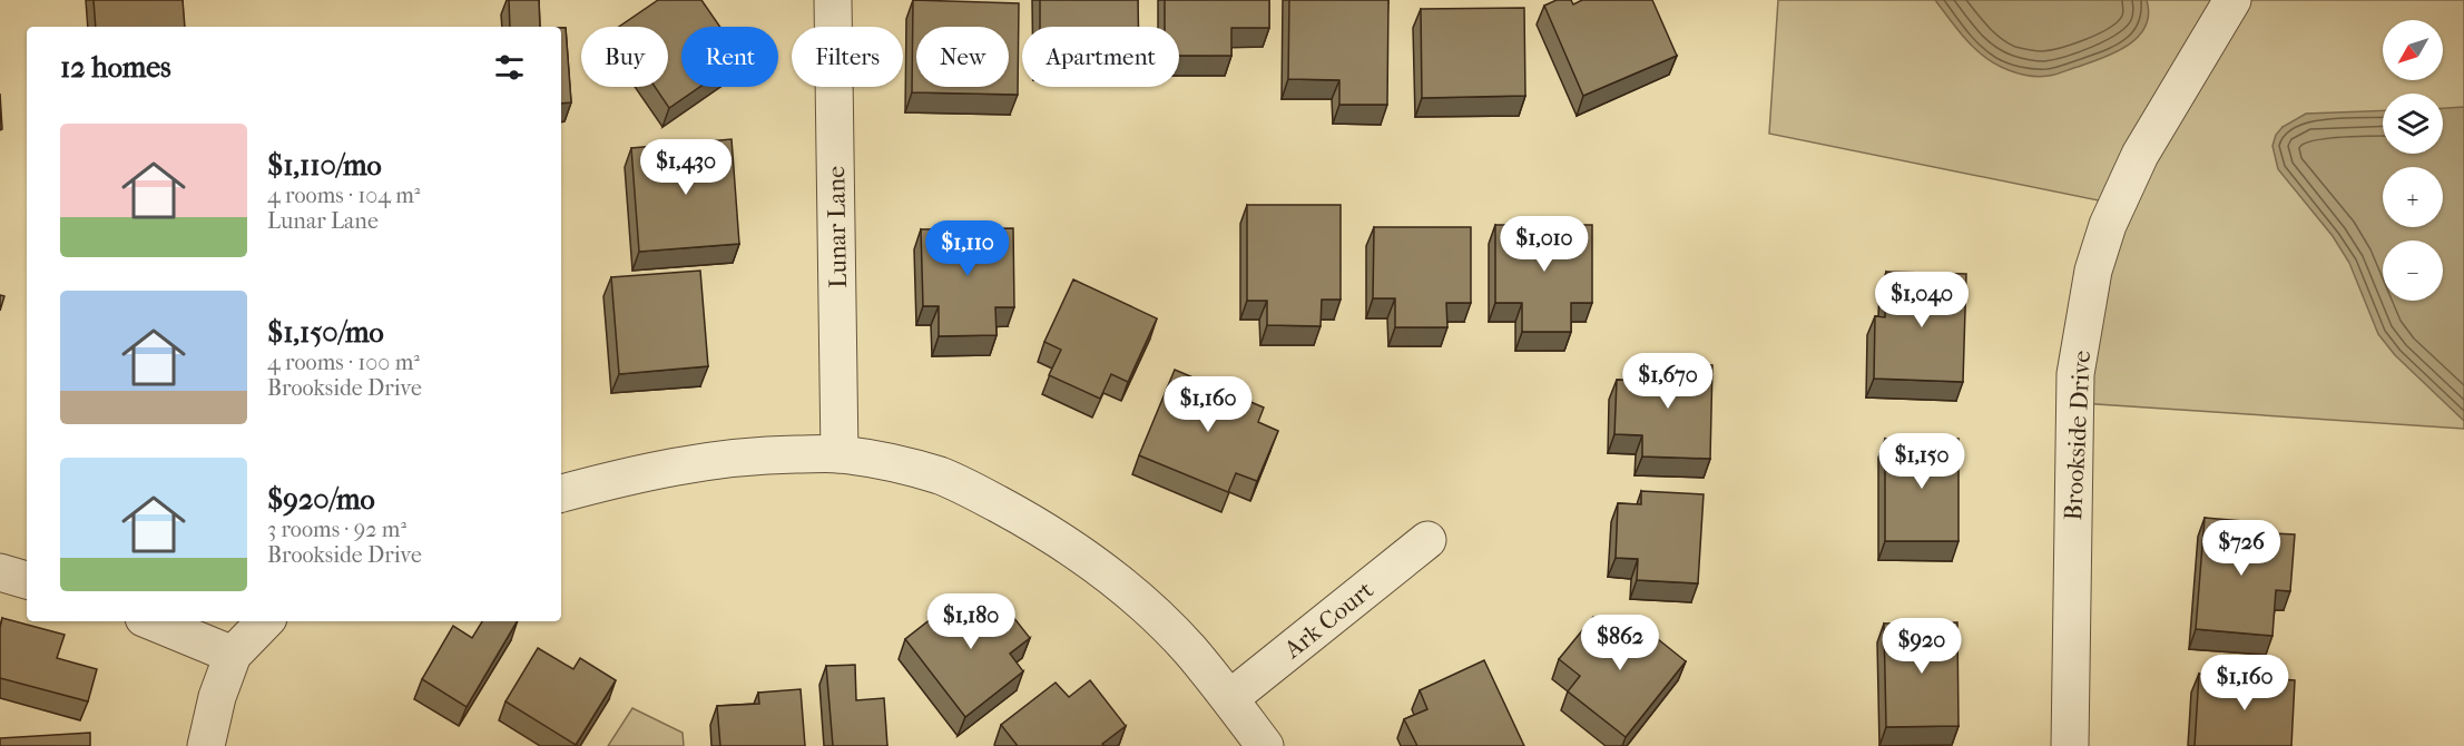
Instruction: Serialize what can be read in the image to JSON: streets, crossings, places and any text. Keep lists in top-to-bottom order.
{
  "streets": {
    "street": ["Lunar Lane", "Brookside Drive", "Ark Court"]
  },
  "north": "bottom left",
  "page": {
    "map_buttons": ["+", "−"],
    "chip": [
      "Buy",
      "Rent",
      "Filters",
      "New",
      "Apartment"
    ],
    "heading": "12 homes",
    "list": [
      {
        "name": "$1,110/mo",
        "note": "4 rooms · 104 m² · Lunar Lane"
      },
      {
        "name": "$1,150/mo",
        "note": "4 rooms · 100 m² · Brookside Drive"
      },
      {
        "name": "$920/mo",
        "note": "3 rooms · 92 m² · Brookside Drive"
      }
    ],
    "price": [
      "$1,430",
      "$1,010",
      "$1,110",
      "$1,040",
      "$1,670",
      "$1,160",
      "$1,150",
      "$726",
      "$1,180",
      "$862",
      "$920",
      "$1,160"
    ]
  }
}
